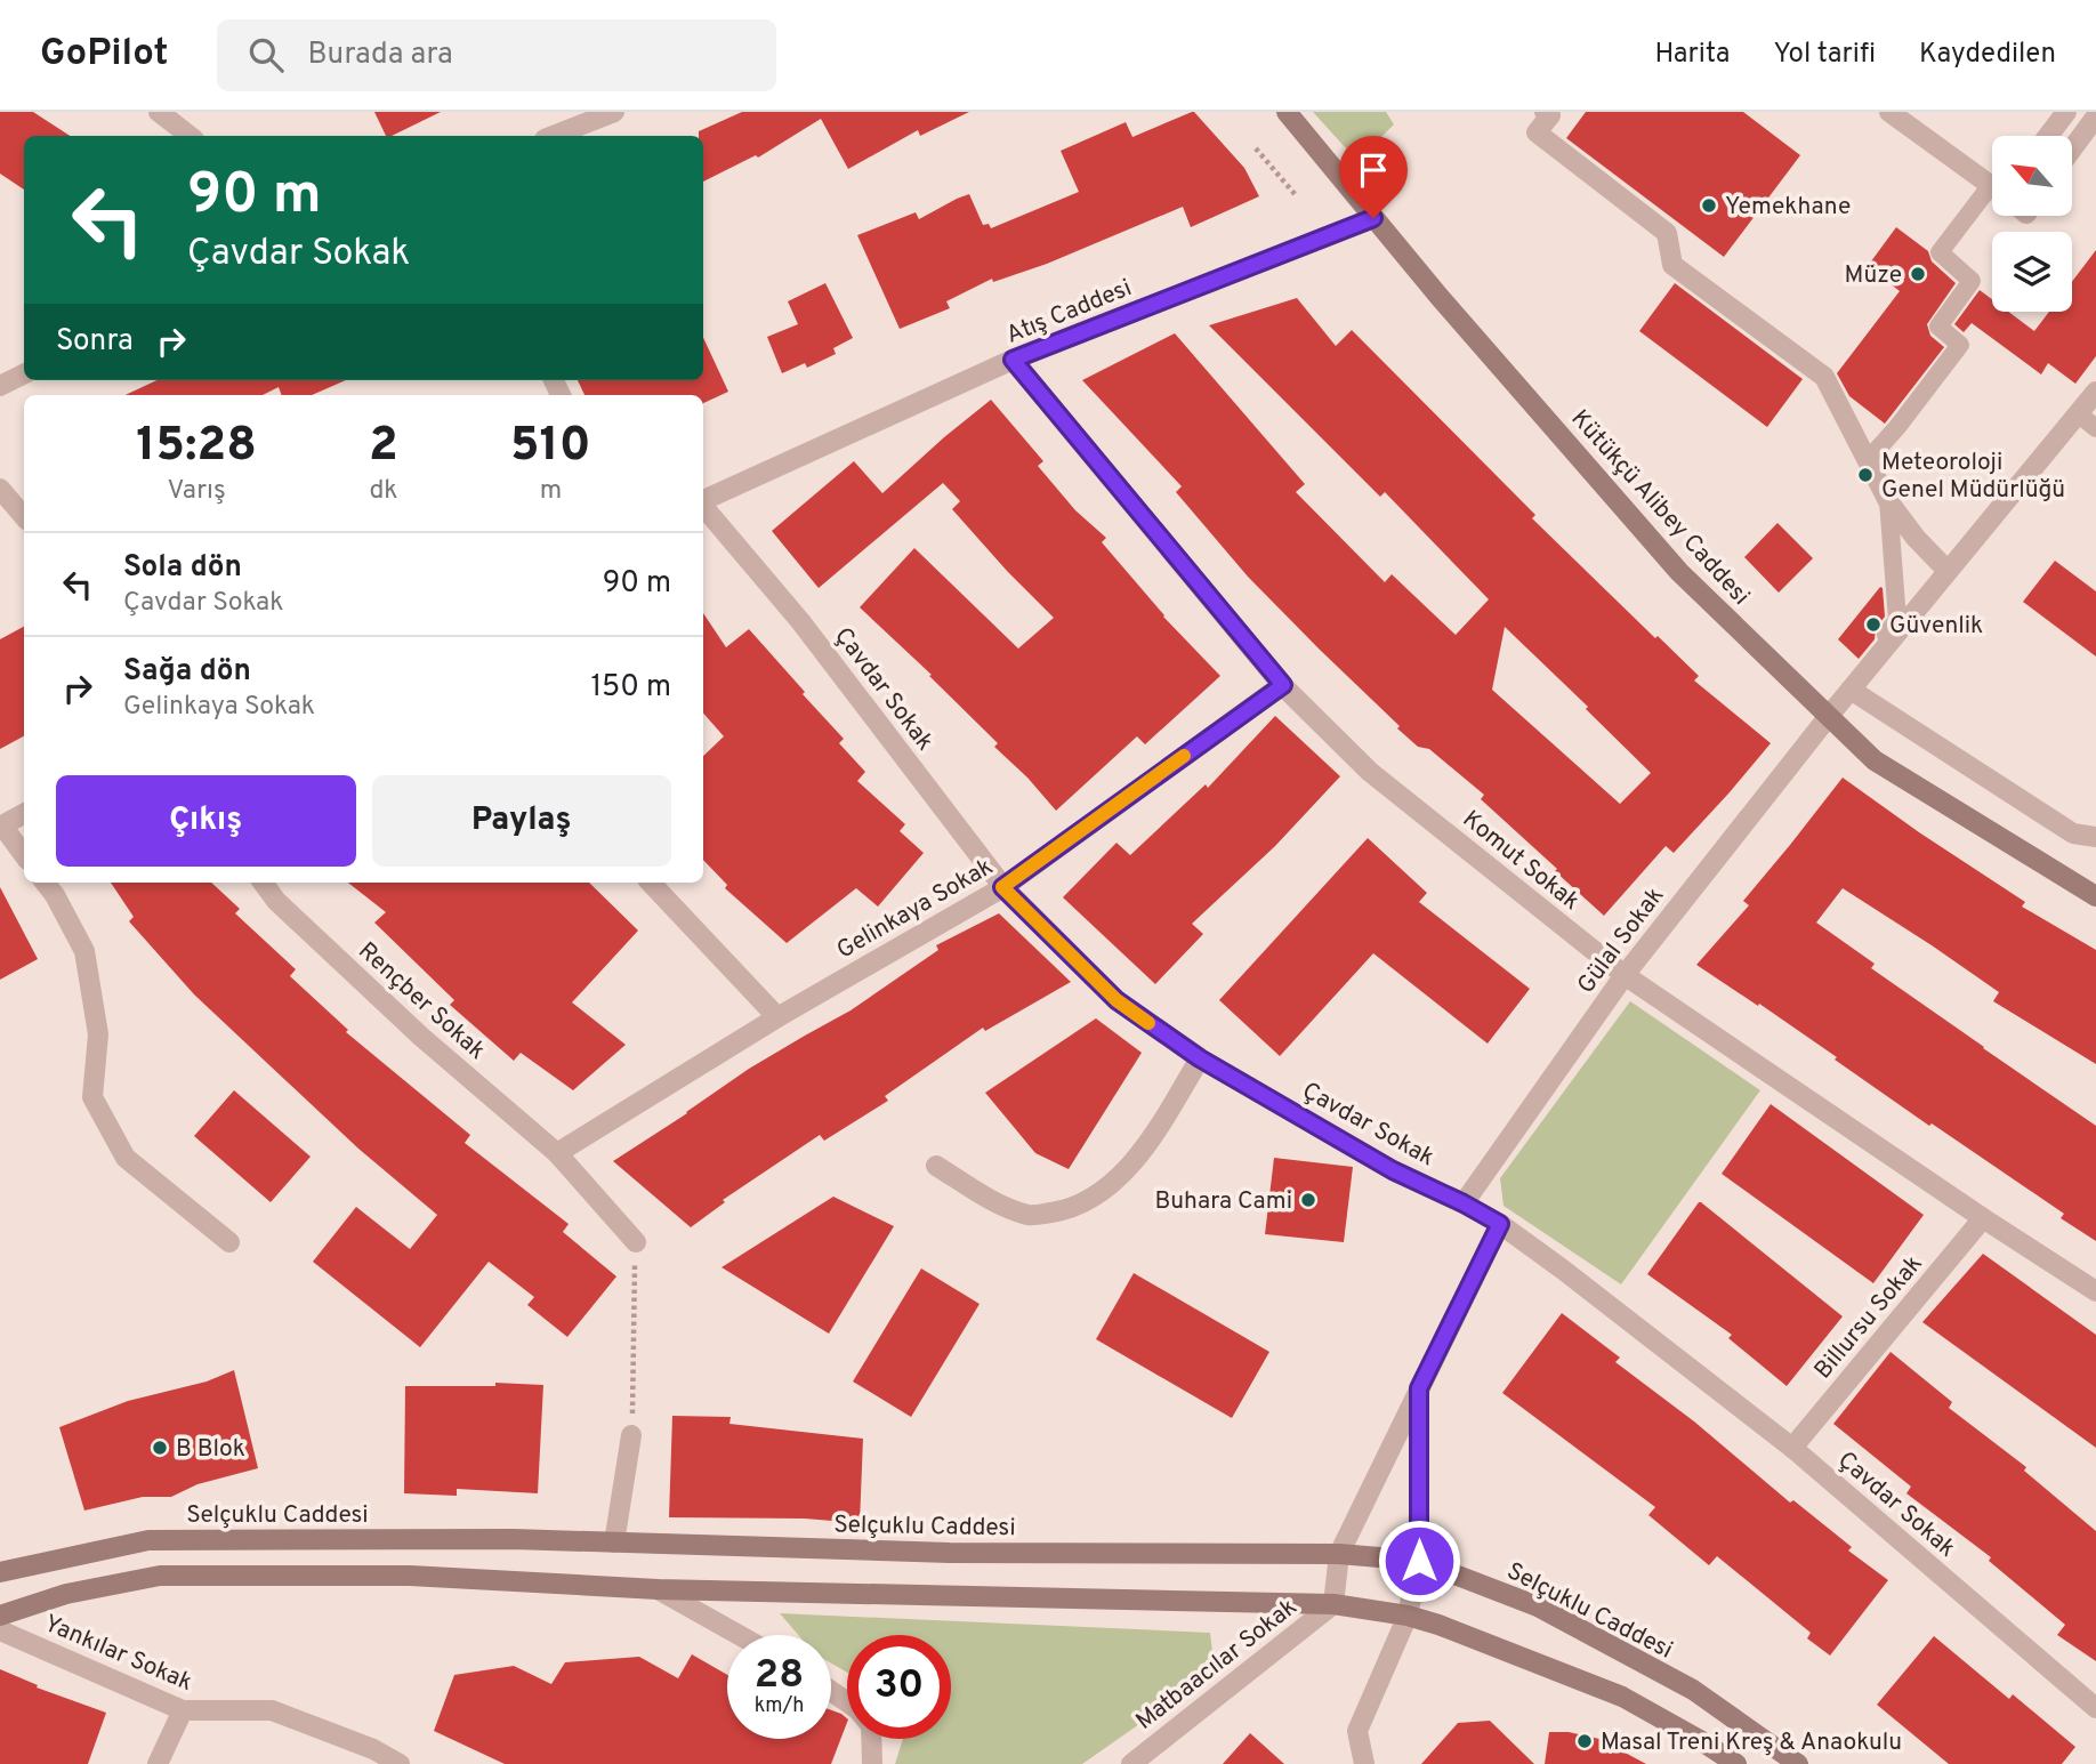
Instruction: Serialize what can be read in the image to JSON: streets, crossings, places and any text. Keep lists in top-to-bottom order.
{
  "streets": {
    "main road": ["Kütükçü Alibey Caddesi", "Selçuklu Caddesi"],
    "street": [
      "Atış Caddesi",
      "Çavdar Sokak",
      "Komut Sokak",
      "Gelinkaya Sokak",
      "Gülal Sokak",
      "Rençber Sokak",
      "Billursu Sokak",
      "Yankılar Sokak",
      "Matbaacılar Sokak"
    ]
  },
  "crossings": [
    ["Atış Caddesi", "Kütükçü Alibey Caddesi"],
    ["Atış Caddesi", "Komut Sokak"],
    ["Kütükçü Alibey Caddesi", "Gülal Sokak"],
    ["Çavdar Sokak", "Gelinkaya Sokak"],
    ["Çavdar Sokak", "Gülal Sokak"],
    ["Çavdar Sokak", "Billursu Sokak"],
    ["Komut Sokak", "Gelinkaya Sokak"],
    ["Komut Sokak", "Gülal Sokak"],
    ["Komut Sokak", "Billursu Sokak"],
    ["Gelinkaya Sokak", "Rençber Sokak"]
  ],
  "places": [
    "Yemekhane",
    "Müze",
    "Meteoroloji Genel Müdürlüğü",
    "Güvenlik",
    "Buhara Cami",
    "B Blok",
    "Masal Treni Kreş & Anaokulu"
  ],
  "north": "top left",
  "page": {
    "header": "GoPilot",
    "search": "Burada ara",
    "nav": ["Harita", "Yol tarifi", "Kaydedilen"],
    "turn": ["90 m", "Çavdar Sokak"],
    "then": "Sonra",
    "eta": [
      "15:28",
      "Varış",
      "2",
      "dk",
      "510",
      "m"
    ],
    "list": [
      {
        "name": "Sola dön",
        "note": "Çavdar Sokak",
        "value": "90 m"
      },
      {
        "name": "Sağa dön",
        "note": "Gelinkaya Sokak",
        "value": "150 m"
      }
    ],
    "buttons": ["Çıkış", "Paylaş"],
    "speed": "28 km/h",
    "limit": "30"
  }
}
